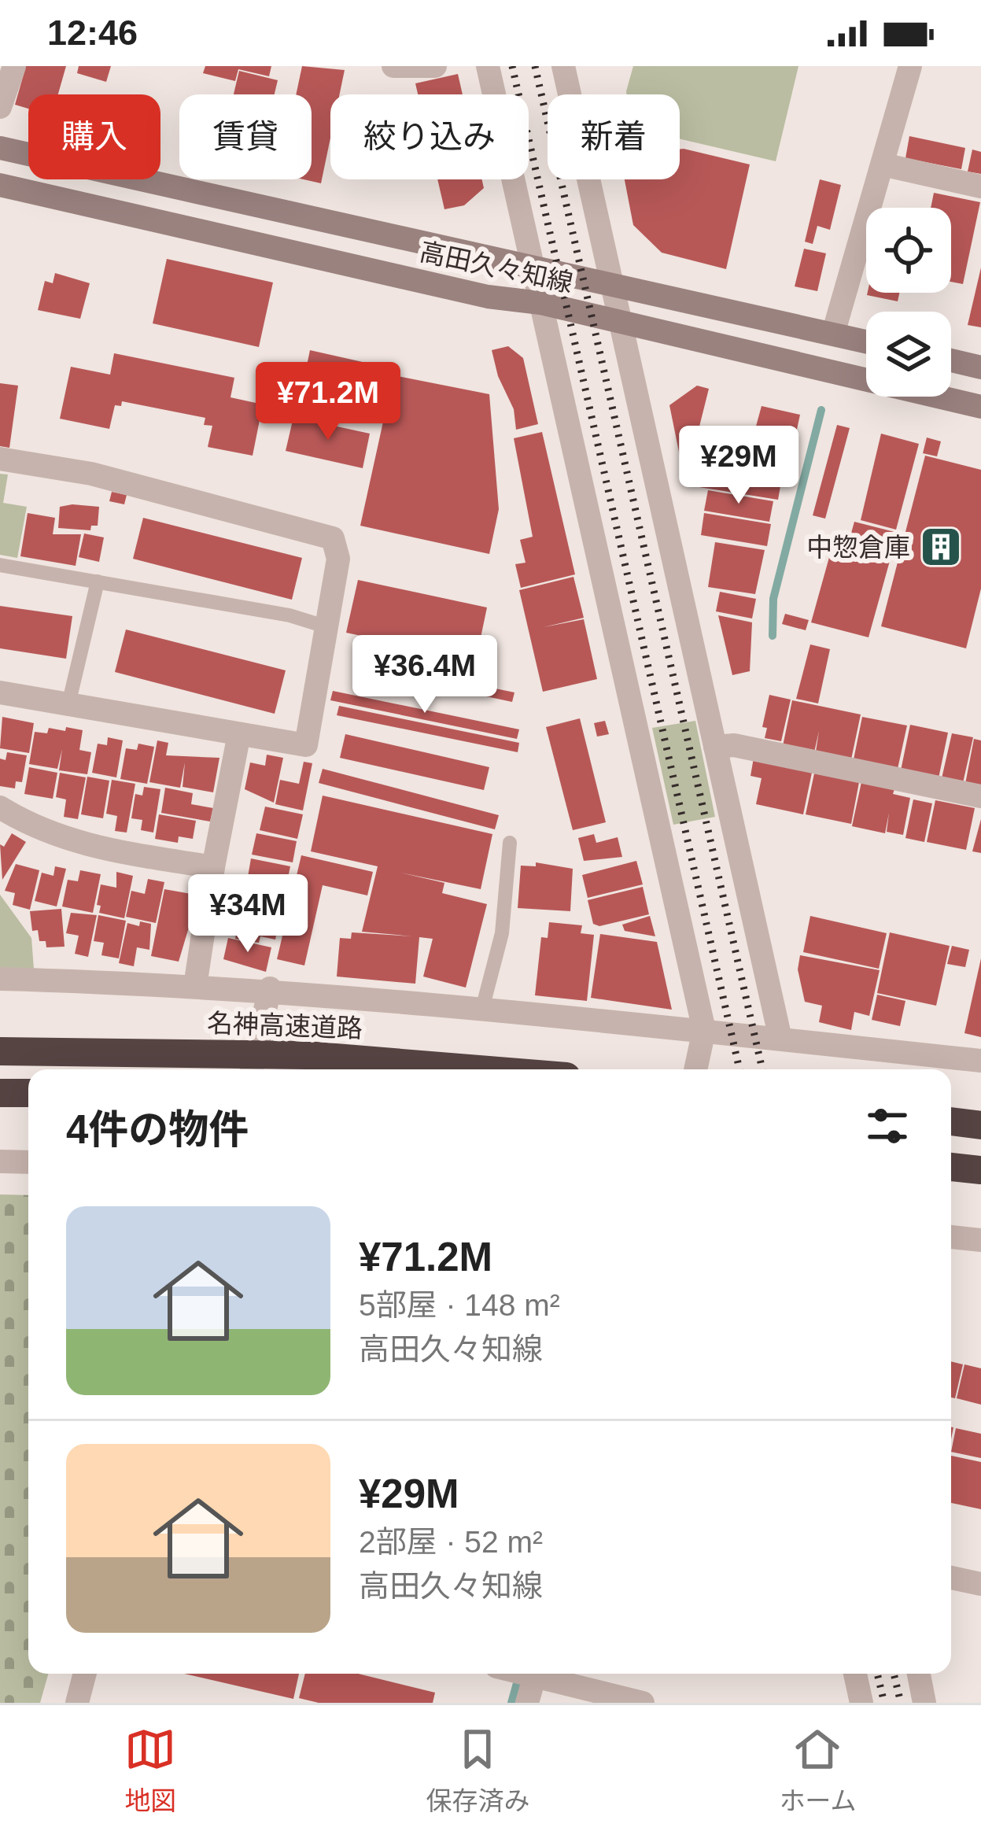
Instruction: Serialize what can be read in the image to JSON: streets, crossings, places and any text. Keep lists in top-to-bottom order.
{
  "streets": {
    "highway": ["名神高速道路"],
    "main road": ["高田久々知線"]
  },
  "places": {
    "building": ["中惣倉庫"]
  },
  "page": {
    "status": "12:46",
    "chip": [
      "購入",
      "賃貸",
      "絞り込み",
      "新着"
    ],
    "price": [
      "¥71.2M",
      "¥29M",
      "¥36.4M",
      "¥34M"
    ],
    "heading": "4件の物件",
    "list": [
      {
        "name": "¥71.2M",
        "note": "5部屋 · 148 m² · 高田久々知線"
      },
      {
        "name": "¥29M",
        "note": "2部屋 · 52 m² · 高田久々知線"
      }
    ],
    "tabs": ["地図", "保存済み", "ホーム"]
  }
}
